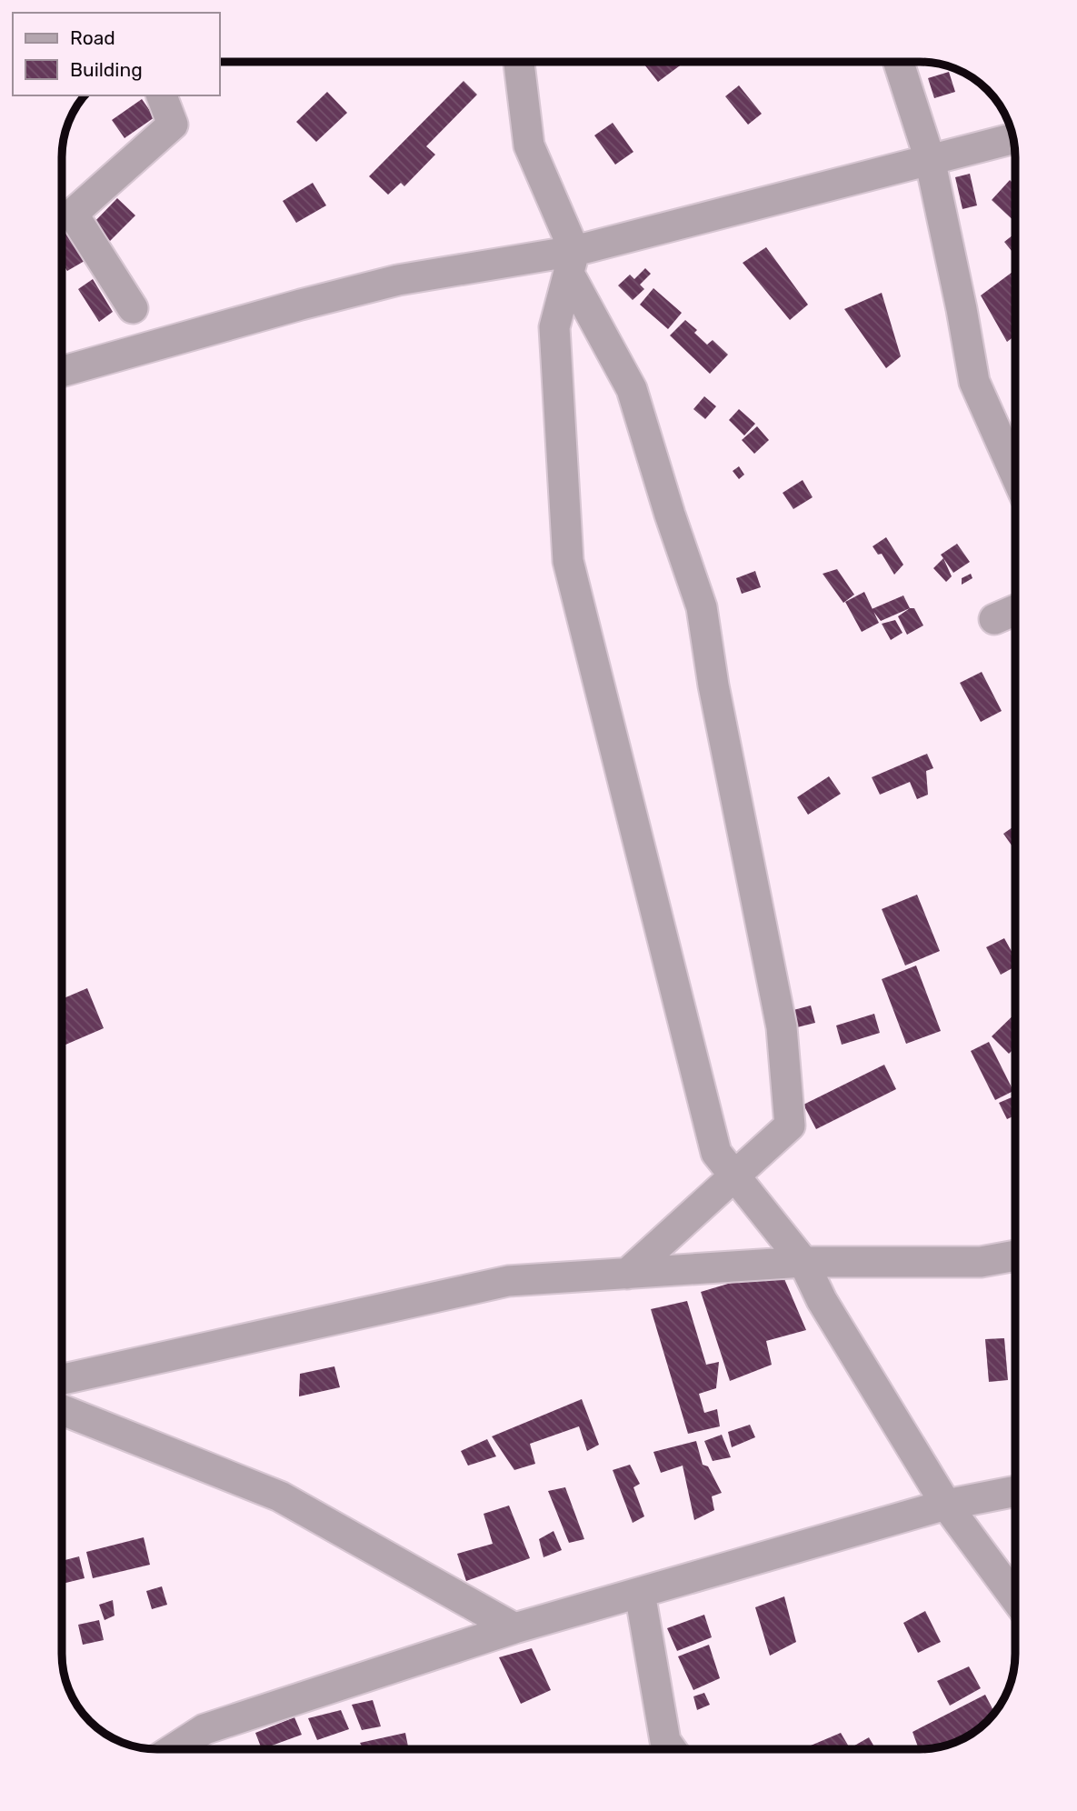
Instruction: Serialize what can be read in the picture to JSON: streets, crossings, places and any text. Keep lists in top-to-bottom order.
{
  "legend": ["Road", "Building"]
}
